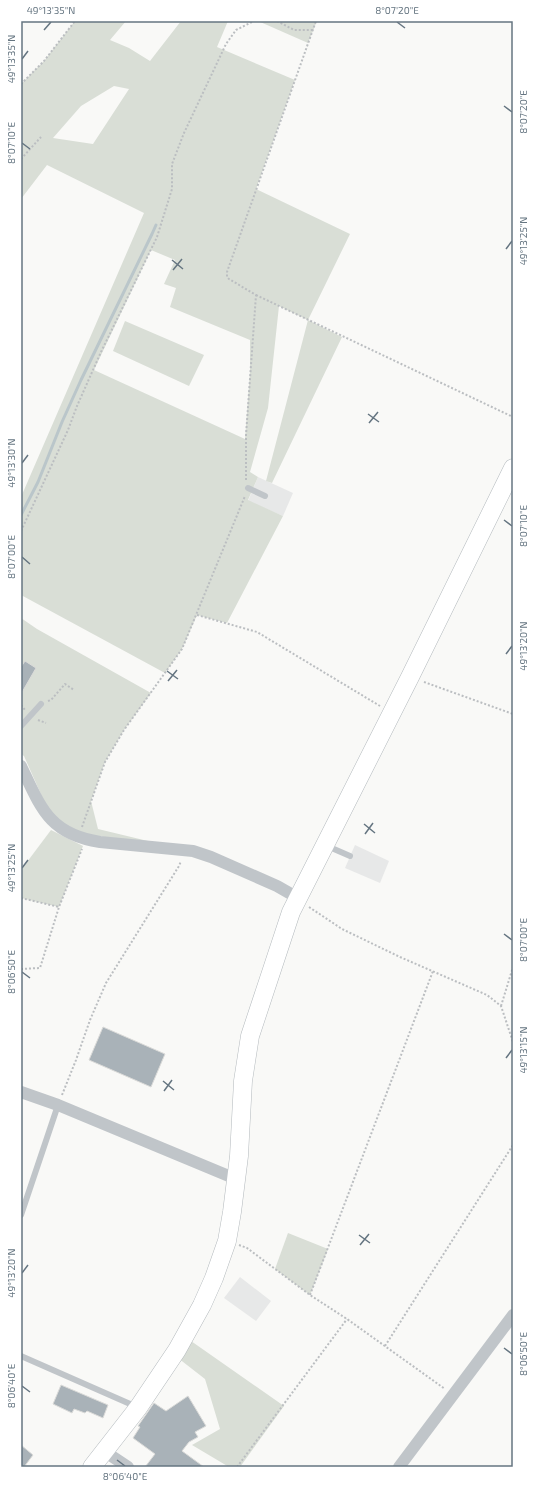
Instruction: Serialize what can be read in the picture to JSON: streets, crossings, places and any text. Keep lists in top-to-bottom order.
{
  "coordinates": [
    "49°13'35\"N",
    "8°07'20\"E",
    "8°07'10\"E",
    "49°13'25\"N",
    "49°13'30\"N",
    "8°07'00\"E",
    "49°13'20\"N",
    "8°06'50\"E",
    "49°13'15\"N",
    "8°06'40\"E"
  ]
}
